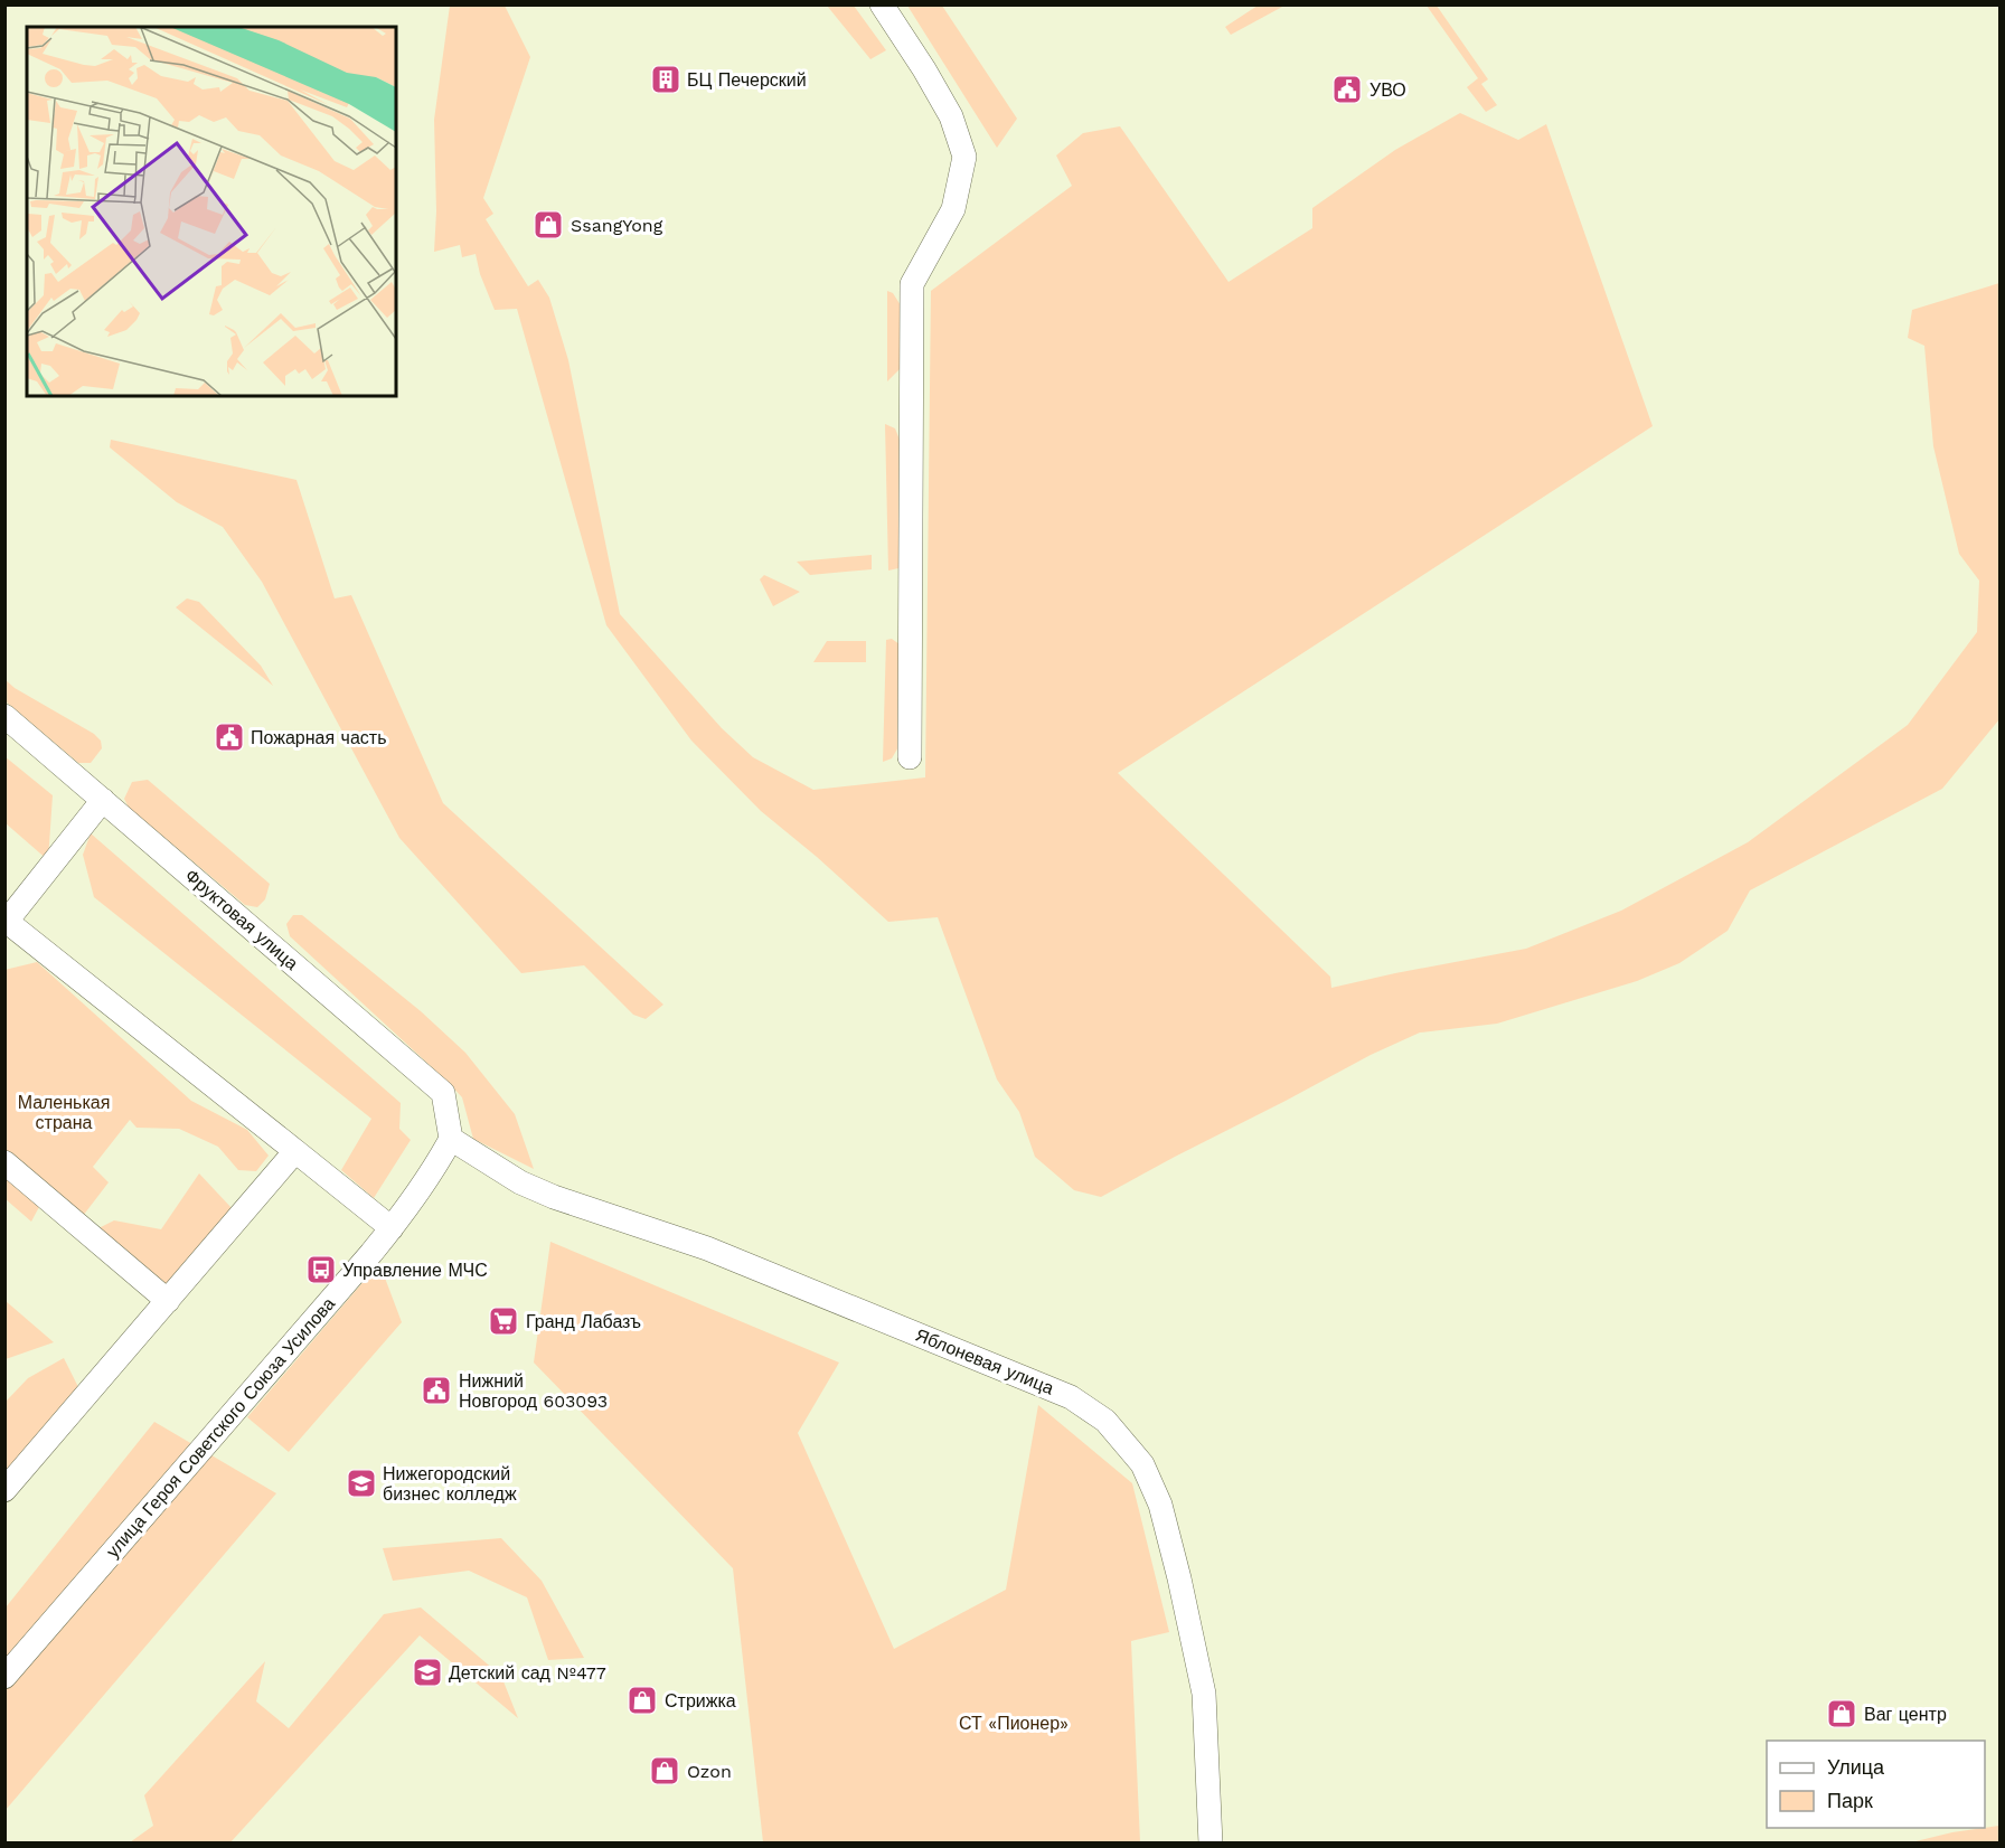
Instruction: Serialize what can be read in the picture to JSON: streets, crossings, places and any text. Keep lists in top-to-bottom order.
{
  "streets": {
    "street": ["Фруктовая улица", "Яблоневая улица", "улица Героя Советского Союза Усилова"]
  },
  "crossings": [
    ["Фруктовая улица", "Яблоневая улица"],
    ["Фруктовая улица", "улица Героя Советского Союза Усилова"],
    ["Яблоневая улица", "улица Героя Советского Союза Усилова"]
  ],
  "parks": ["Маленькая страна", "СТ «Пионер»"],
  "places": {
    "building": ["БЦ Печерский"],
    "public building": ["УВО", "Пожарная часть", "Нижний Новгород 603093"],
    "shop": [
      "SsangYong",
      "Стрижка",
      "Ваг центр",
      "Ozon"
    ],
    "bus stop": ["Управление МЧС"],
    "supermarket": ["Гранд Лабазъ"],
    "school or university": ["Нижегородский бизнес колледж", "Детский сад №477"]
  },
  "legend": ["Улица", "Парк"]
}
